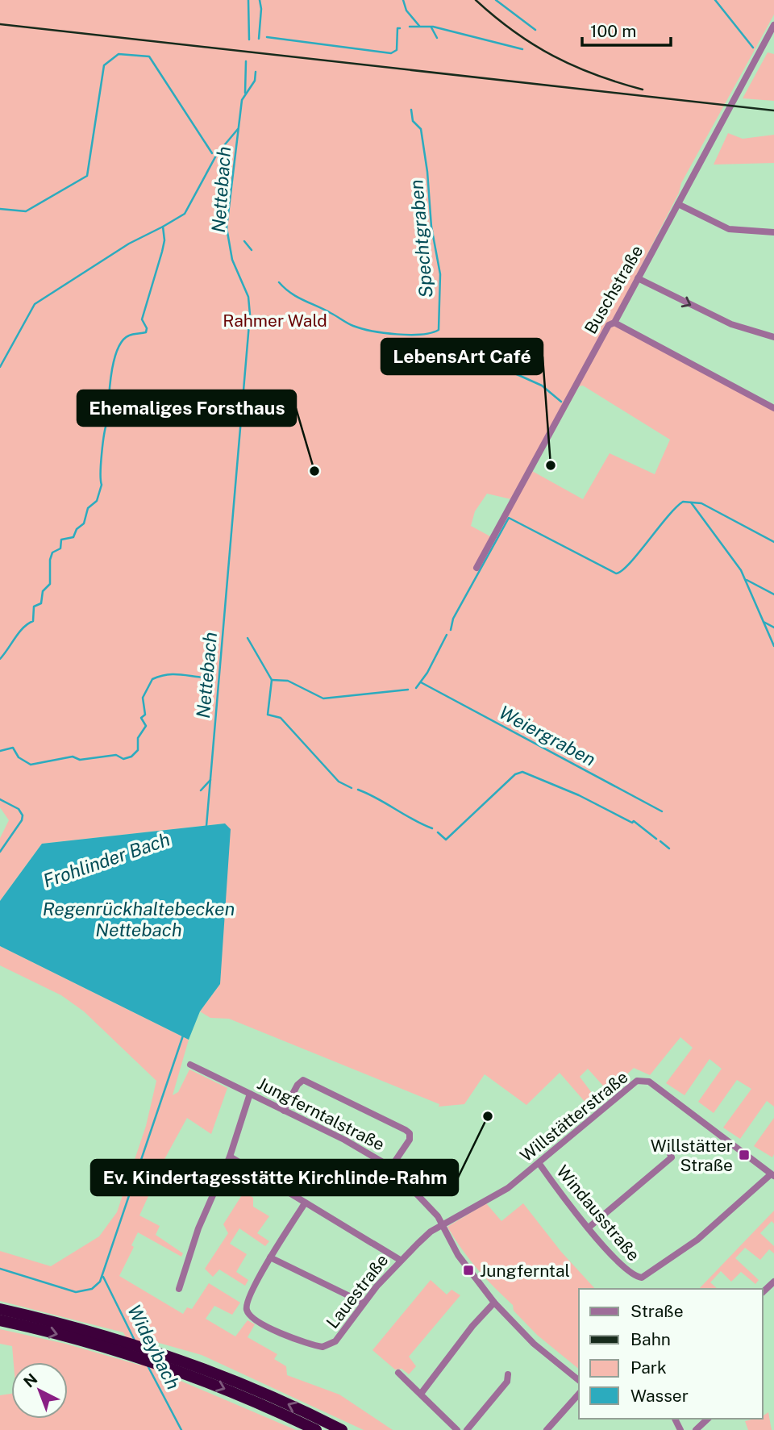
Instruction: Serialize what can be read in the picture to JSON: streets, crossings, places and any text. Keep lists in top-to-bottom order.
{
  "streets": {
    "street": [
      "Buschstraße",
      "Jungferntalstraße",
      "Willstätterstraße",
      "Windausstraße",
      "Lauestraße"
    ]
  },
  "crossings": [
    ["Jungferntalstraße", "Willstätterstraße"],
    ["Jungferntalstraße", "Lauestraße"],
    ["Willstätterstraße", "Windausstraße"],
    ["Willstätterstraße", "Lauestraße"]
  ],
  "water": [
    "Nettebach",
    "Spechtgraben",
    "Weiergraben",
    "Frohlinder Bach",
    "Regenrückhaltebecken Nettebach",
    "Wideybach"
  ],
  "parks": ["Rahmer Wald"],
  "places": {
    "other": ["LebensArt Café", "Ehemaliges Forsthaus", "Ev. Kindertagesstätte Kirchlinde-Rahm"],
    "transit": ["Willstätter Straße", "Jungferntal"]
  },
  "legend": [
    "Straße",
    "Bahn",
    "Park",
    "Wasser"
  ],
  "scale_bar": "100 m",
  "north": "top left"
}
